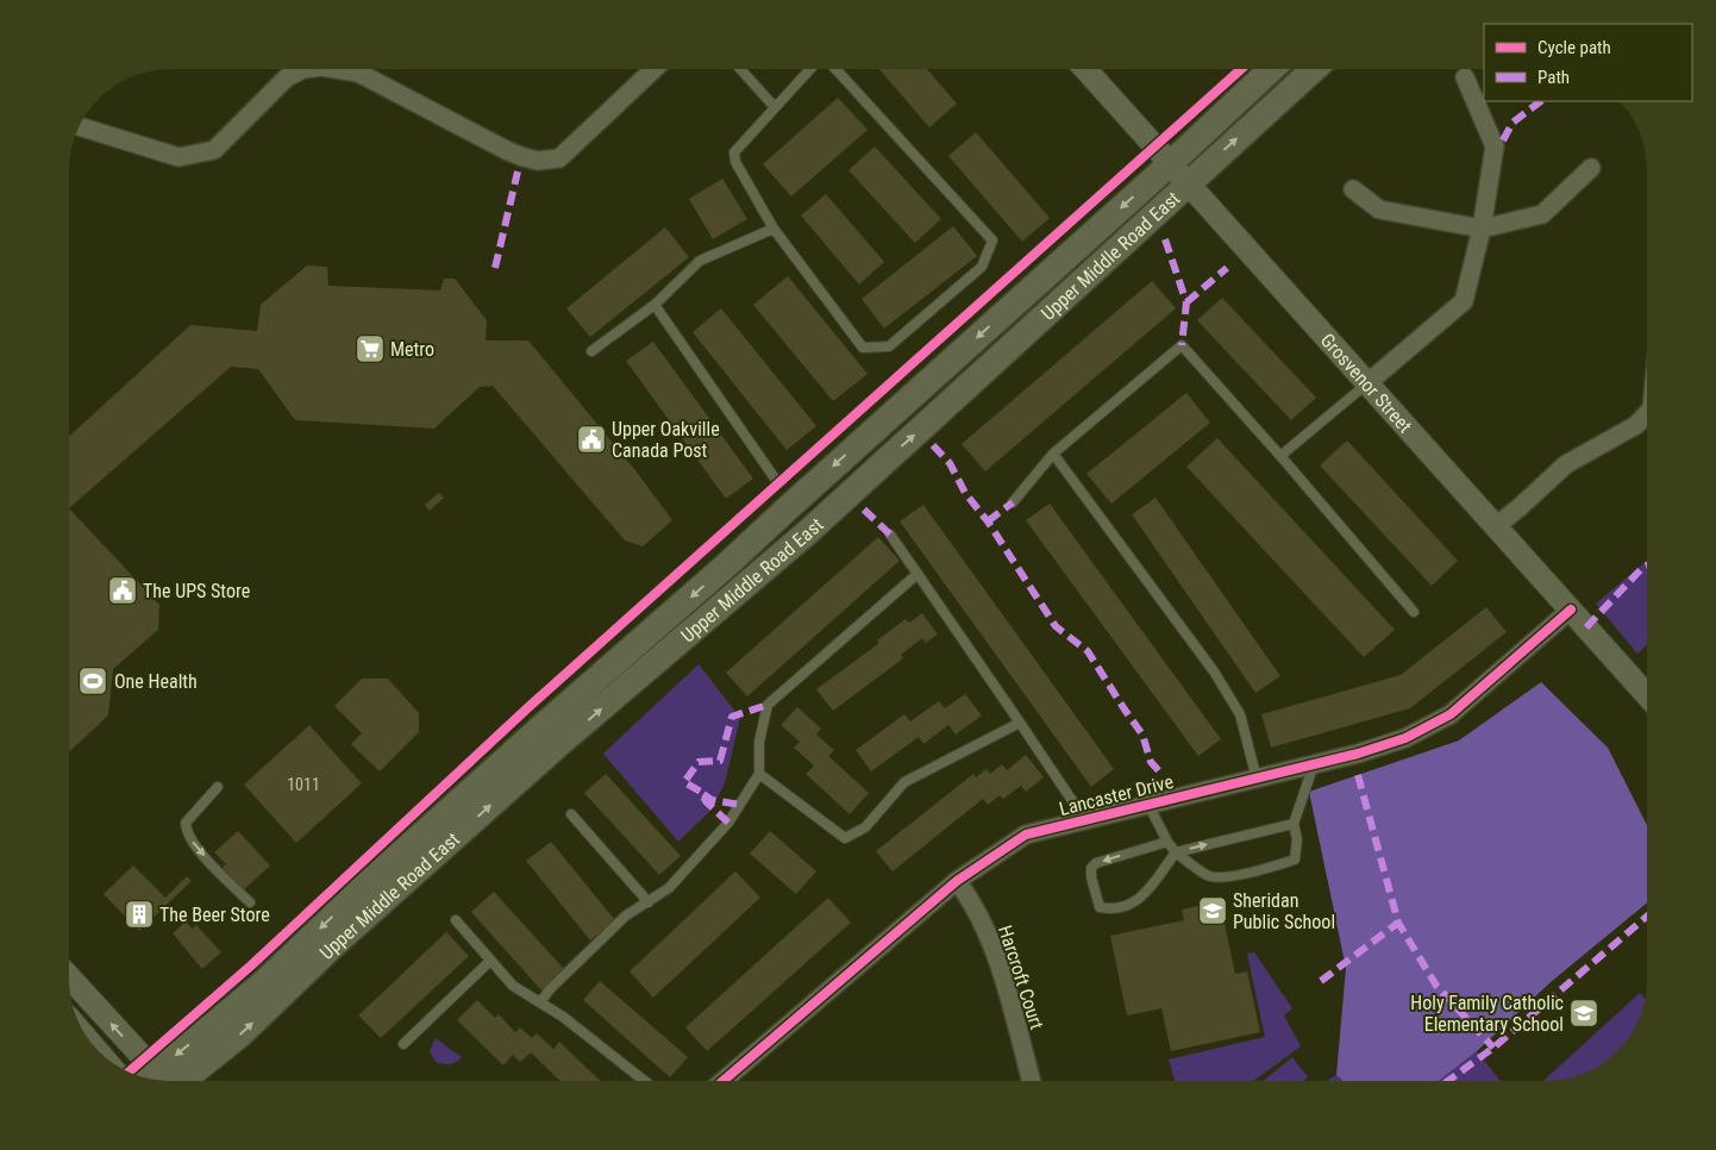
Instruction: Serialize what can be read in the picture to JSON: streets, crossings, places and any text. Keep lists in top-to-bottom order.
{
  "streets": {
    "main road": ["Upper Middle Road East"],
    "street": ["Grosvenor Street", "Lancaster Drive", "Harcroft Court"]
  },
  "crossings": [
    ["Upper Middle Road East", "Grosvenor Street"],
    ["Grosvenor Street", "Lancaster Drive"],
    ["Lancaster Drive", "Harcroft Court"]
  ],
  "places": {
    "supermarket": ["Metro"],
    "public building": ["Upper Oakville Canada Post", "The UPS Store"],
    "sports": ["One Health"],
    "school or university": ["Sheridan Public School", "Holy Family Catholic Elementary School"],
    "building": ["The Beer Store"]
  },
  "house_numbers": ["1011"],
  "legend": ["Cycle path", "Path"]
}
